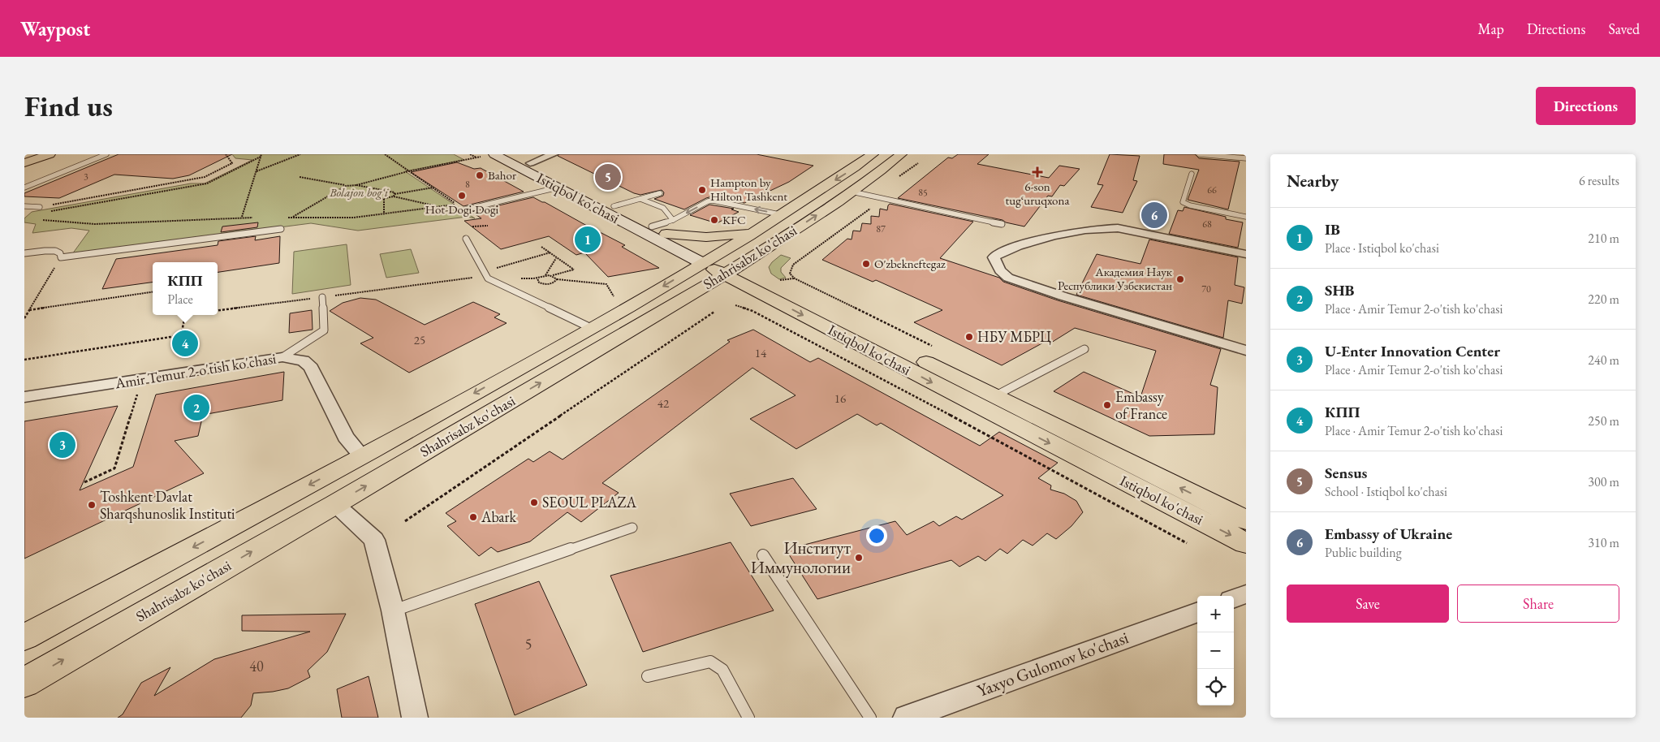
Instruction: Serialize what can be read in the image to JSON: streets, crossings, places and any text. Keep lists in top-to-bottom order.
{
  "streets": {
    "main road": ["Istiqbol ko'chasi", "Shahrisabz ko'chasi"],
    "street": ["Amir Temur 2-o'tish ko'chasi", "Yaxyo Gulomov ko'chasi"]
  },
  "crossings": [
    ["Istiqbol ko'chasi", "Shahrisabz ko'chasi"],
    ["Shahrisabz ko'chasi", "Amir Temur 2-o'tish ko'chasi"]
  ],
  "parks": ["Bolajon bog‘i"],
  "places": {
    "health": ["6-son tug‘uruqxona"],
    "other": [
      "Bahor",
      "Hampton by Hilton Tashkent",
      "Hot-Dogi-Dogi",
      "KFC",
      "O'zbekneftegaz",
      "Академия Наук Республики Узбекистан",
      "НБУ МБРЦ",
      "Embassy of France",
      "SEOUL PLAZA",
      "Toshkent Davlat Sharqshunoslik Instituti",
      "Abark",
      "Институт Иммунологии"
    ]
  },
  "house_numbers": [
    "3",
    "8",
    "66",
    "85",
    "68",
    "87",
    "70",
    "25",
    "14",
    "16",
    "42",
    "5",
    "40"
  ],
  "page": {
    "header": "Waypost",
    "nav": ["Map", "Directions", "Saved"],
    "buttons": [
      "Directions",
      ["Save", "Share"]
    ],
    "title": "Find us",
    "heading": ["Nearby", "6 results"],
    "pins": [
      "5",
      "6",
      "1",
      "4",
      "2",
      "3"
    ],
    "list": [
      {
        "mark": "1",
        "name": "IB",
        "note": "Place · Istiqbol ko'chasi",
        "value": "210 m"
      },
      {
        "mark": "2",
        "name": "SHB",
        "note": "Place · Amir Temur 2-o'tish ko'chasi",
        "value": "220 m"
      },
      {
        "mark": "3",
        "name": "U-Enter Innovation Center",
        "note": "Place · Amir Temur 2-o'tish ko'chasi",
        "value": "240 m"
      },
      {
        "mark": "4",
        "name": "КПП",
        "note": "Place · Amir Temur 2-o'tish ko'chasi",
        "value": "250 m"
      },
      {
        "mark": "5",
        "name": "Sensus",
        "note": "School · Istiqbol ko'chasi",
        "value": "300 m"
      },
      {
        "mark": "6",
        "name": "Embassy of Ukraine",
        "note": "Public building",
        "value": "310 m"
      }
    ],
    "popup": ["КПП", "Place"],
    "map_buttons": ["+", "−"]
  }
}
